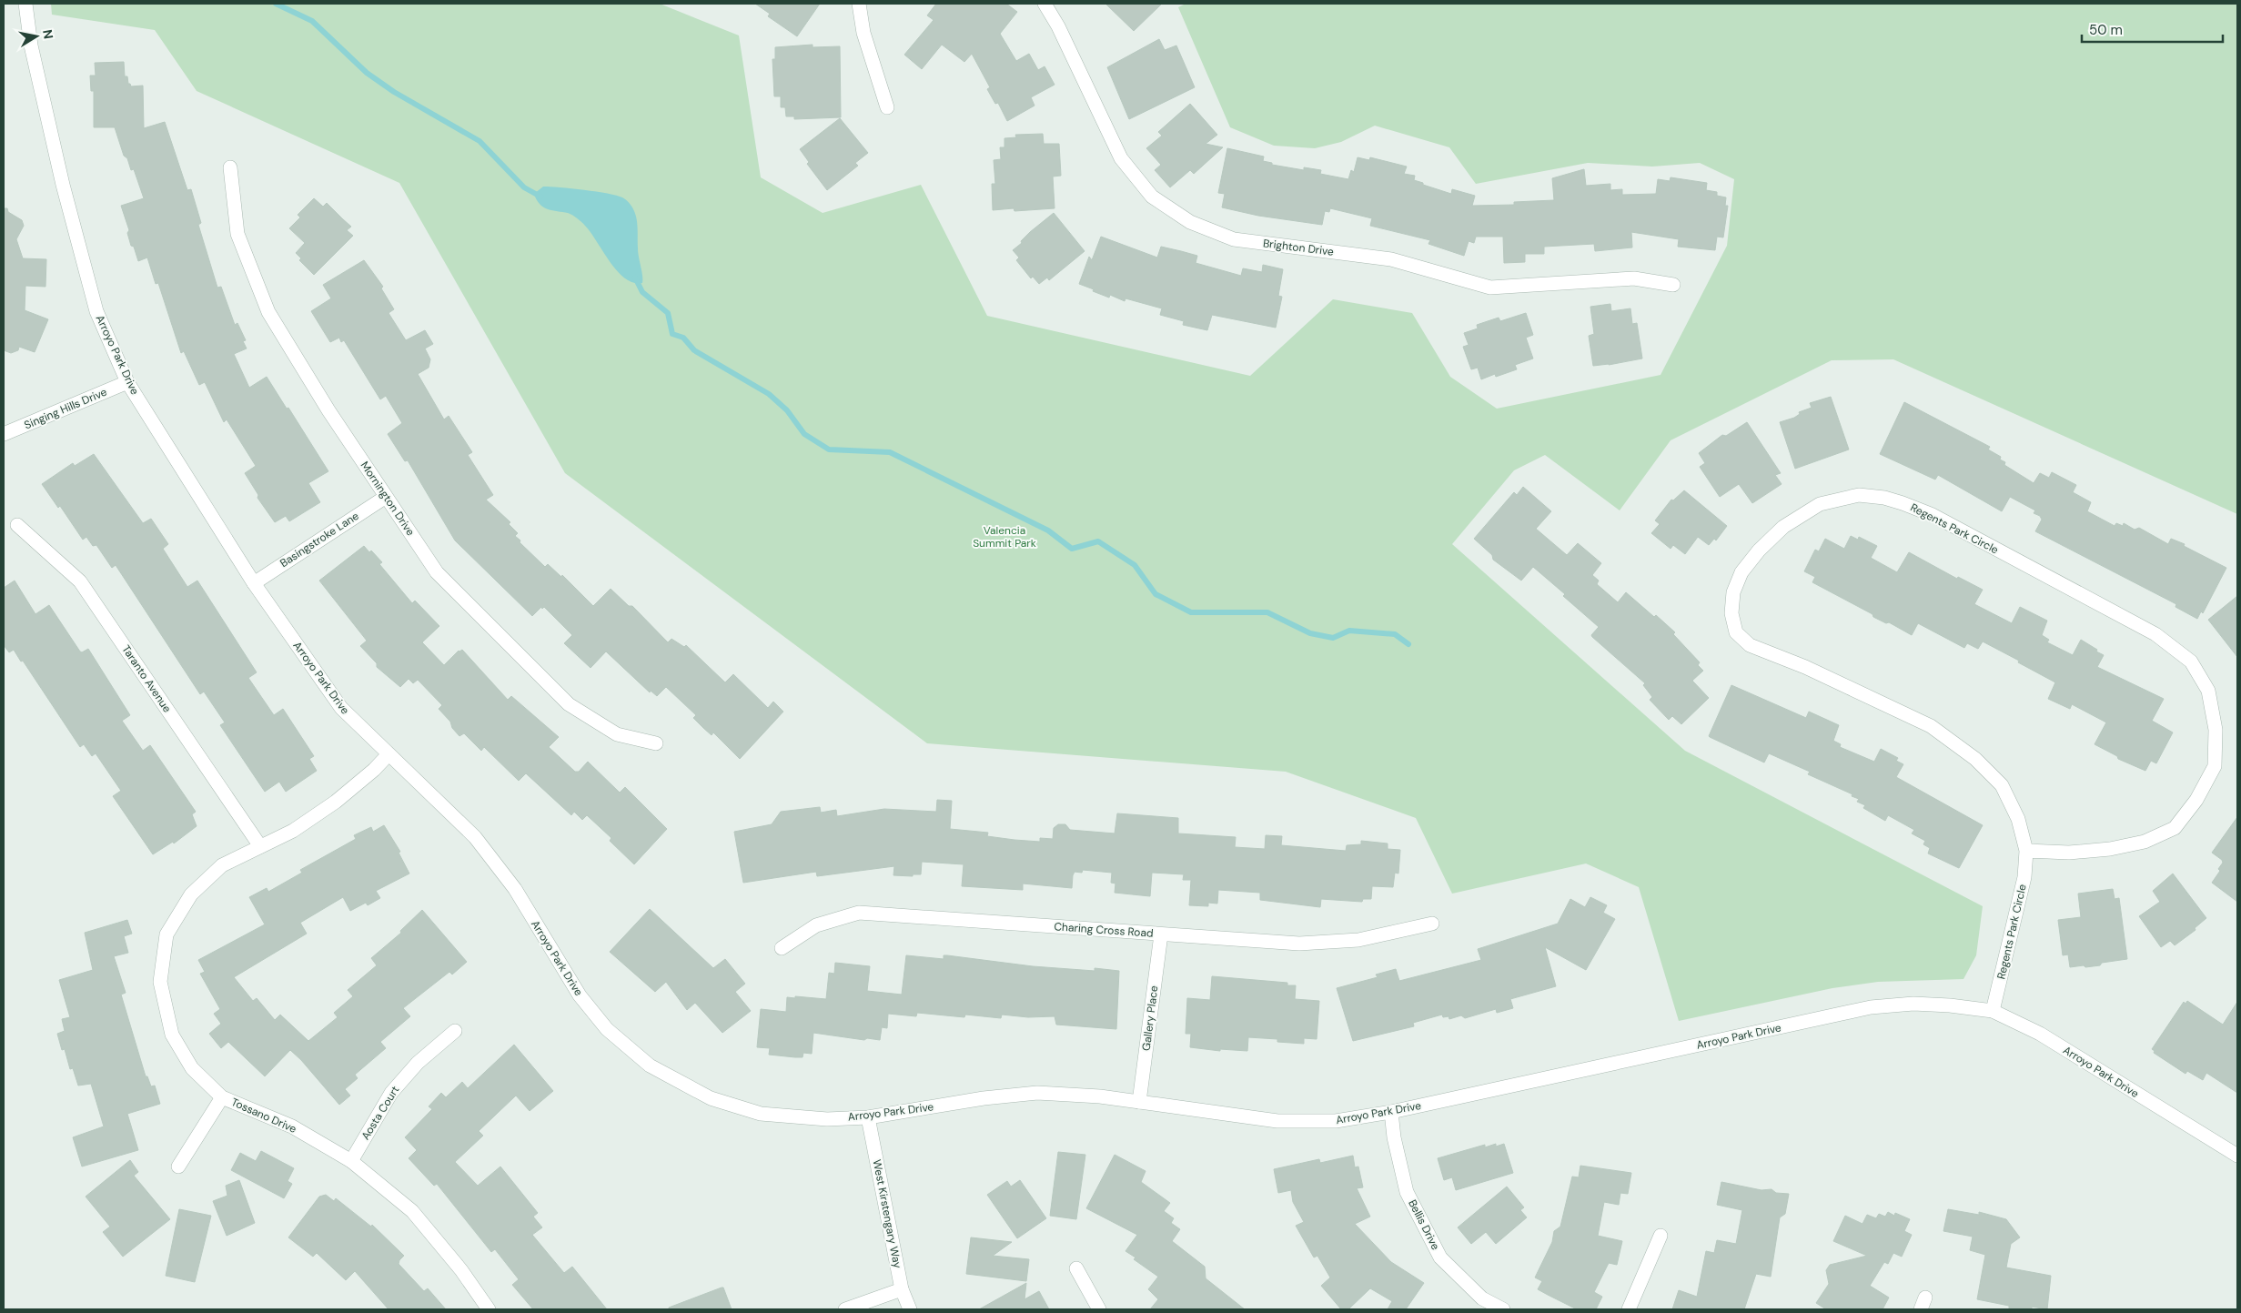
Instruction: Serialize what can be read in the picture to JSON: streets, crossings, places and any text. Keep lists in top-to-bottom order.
{
  "streets": {
    "street": [
      "Brighton Drive",
      "Arroyo Park Drive",
      "Singing Hills Drive",
      "Mornington Drive",
      "Regents Park Circle",
      "Basingstroke Lane",
      "Taranto Avenue",
      "Charing Cross Road",
      "Gallery Place",
      "Aosta Court",
      "Tossano Drive",
      "West Kirstengary Way",
      "Bellis Drive"
    ]
  },
  "crossings": [
    ["Arroyo Park Drive", "Singing Hills Drive"],
    ["Arroyo Park Drive", "Regents Park Circle"],
    ["Arroyo Park Drive", "Basingstroke Lane"],
    ["Arroyo Park Drive", "Gallery Place"],
    ["Arroyo Park Drive", "Tossano Drive"],
    ["Arroyo Park Drive", "West Kirstengary Way"],
    ["Arroyo Park Drive", "Bellis Drive"],
    ["Mornington Drive", "Basingstroke Lane"],
    ["Taranto Avenue", "Tossano Drive"],
    ["Charing Cross Road", "Gallery Place"],
    ["Aosta Court", "Tossano Drive"]
  ],
  "parks": ["Valencia Summit Park"],
  "scale_bar": "50 m",
  "north": "right"
}
